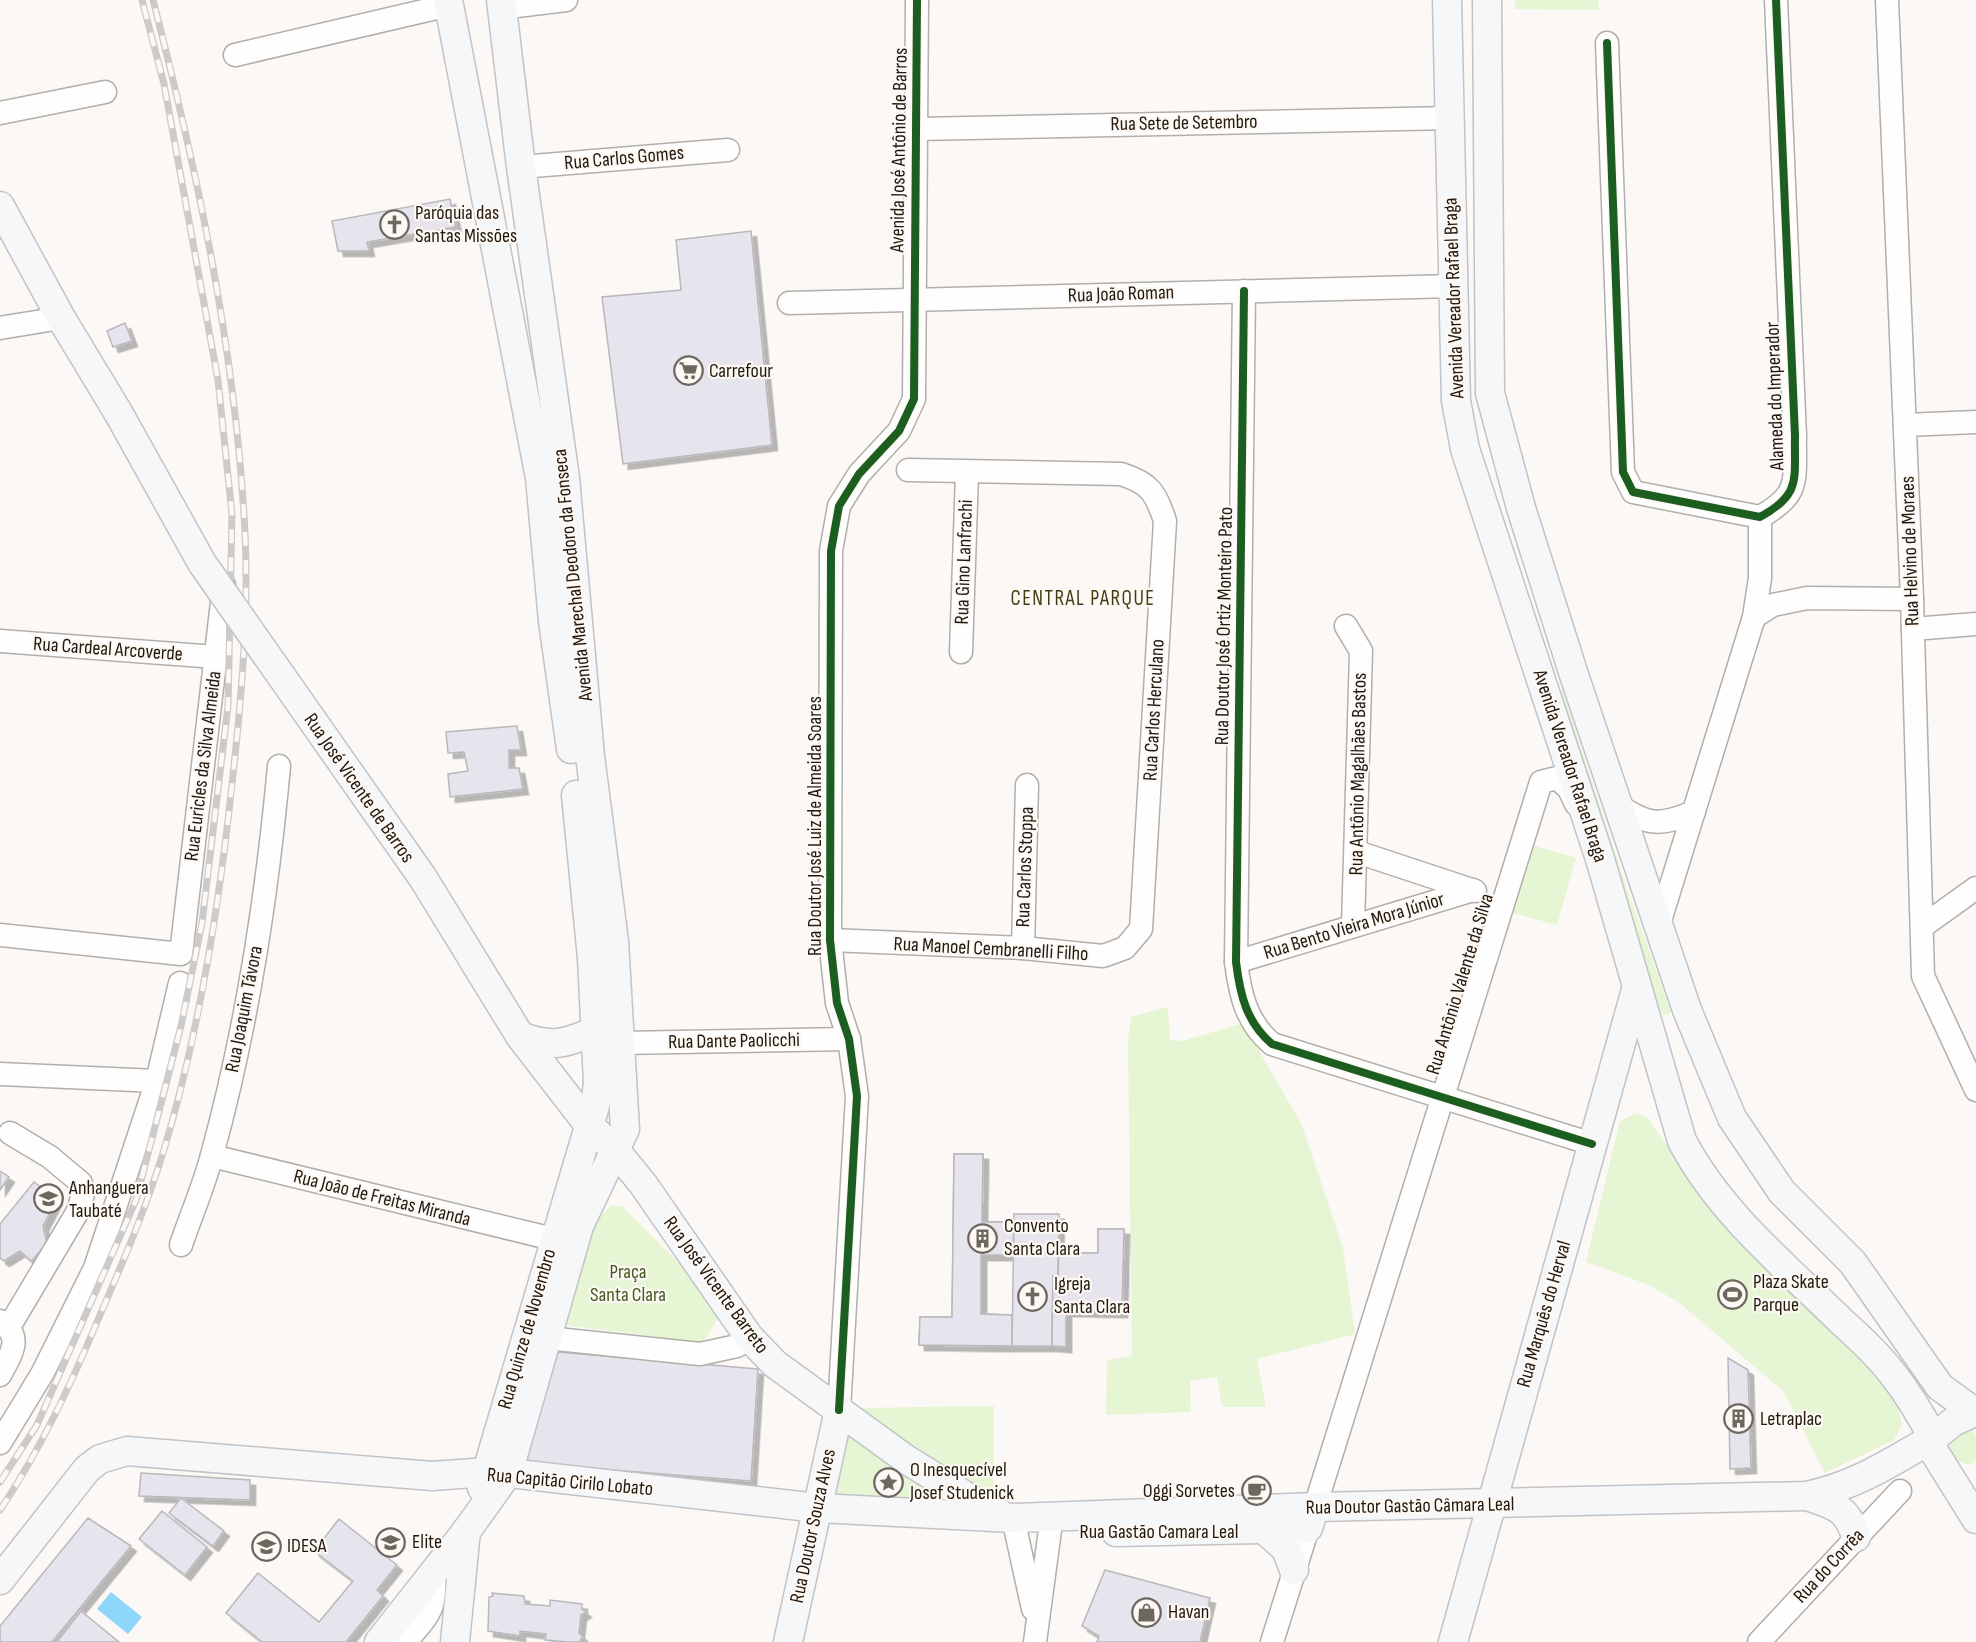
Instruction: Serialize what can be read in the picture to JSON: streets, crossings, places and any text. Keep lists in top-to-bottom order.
{
  "streets": {
    "main road": [
      "Avenida Vereador Rafael Braga",
      "Avenida Marechal Deodoro da Fonseca",
      "Rua José Vicente de Barros",
      "Rua José Vicente Barreto",
      "Rua Marquês do Herval",
      "Rua Quinze de Novembro",
      "Rua Capitão Cirilo Lobato",
      "Rua Doutor Gastão Câmara Leal",
      "Rua Doutor Souza Alves",
      "Rua Gastão Camara Leal"
    ],
    "street": [
      "Rua Sete de Setembro",
      "Avenida José Antônio de Barros",
      "Rua Carlos Gomes",
      "Rua João Roman",
      "Alameda do Imperador",
      "Rua Helvino de Moraes",
      "Rua Gino Lanfrachi",
      "Rua Doutor José Ortiz Monteiro Pato",
      "Rua Cardeal Arcoverde",
      "Rua Carlos Herculano",
      "Rua Euricles da Silva Almeida",
      "Rua Antônio Magalhães Bastos",
      "Rua Doutor José Luiz de Almeida Soares",
      "Rua Carlos Stoppa",
      "Rua Bento Vieira Mora Júnior",
      "Rua Manoel Cembranelli Filho",
      "Rua Antônio Valente da Silva",
      "Rua Joaquim Távora",
      "Rua Dante Paolicchi",
      "Rua João de Freitas Miranda",
      "Rua do Corrêa"
    ]
  },
  "crossings": [
    ["Rua Sete de Setembro", "Avenida José Antônio de Barros"],
    ["Rua Sete de Setembro", "Avenida Vereador Rafael Braga"],
    ["Avenida José Antônio de Barros", "Rua João Roman"],
    ["Avenida José Antônio de Barros", "Rua Doutor José Luiz de Almeida Soares"],
    ["Rua Carlos Gomes", "Avenida Marechal Deodoro da Fonseca"],
    ["Rua João Roman", "Avenida Vereador Rafael Braga"],
    ["Rua João Roman", "Rua Doutor José Ortiz Monteiro Pato"],
    ["Rua João Roman", "Rua Doutor José Luiz de Almeida Soares"],
    ["Avenida Vereador Rafael Braga", "Rua Antônio Valente da Silva"],
    ["Avenida Vereador Rafael Braga", "Rua Marquês do Herval"],
    ["Avenida Vereador Rafael Braga", "Rua Doutor Gastão Câmara Leal"],
    ["Rua Gino Lanfrachi", "Rua Carlos Herculano"],
    ["Avenida Marechal Deodoro da Fonseca", "Rua José Vicente de Barros"],
    ["Avenida Marechal Deodoro da Fonseca", "Rua Dante Paolicchi"],
    ["Avenida Marechal Deodoro da Fonseca", "Rua José Vicente Barreto"],
    ["Avenida Marechal Deodoro da Fonseca", "Rua Quinze de Novembro"],
    ["Rua Doutor José Ortiz Monteiro Pato", "Rua Bento Vieira Mora Júnior"],
    ["Rua Doutor José Ortiz Monteiro Pato", "Rua Antônio Valente da Silva"],
    ["Rua Doutor José Ortiz Monteiro Pato", "Rua Marquês do Herval"],
    ["Rua Cardeal Arcoverde", "Rua Euricles da Silva Almeida"],
    ["Rua Carlos Herculano", "Rua Manoel Cembranelli Filho"],
    ["Rua Antônio Magalhães Bastos", "Rua Bento Vieira Mora Júnior"],
    ["Rua José Vicente de Barros", "Rua José Vicente Barreto"],
    ["Rua José Vicente de Barros", "Rua Quinze de Novembro"],
    ["Rua Doutor José Luiz de Almeida Soares", "Rua Manoel Cembranelli Filho"],
    ["Rua Doutor José Luiz de Almeida Soares", "Rua Dante Paolicchi"],
    ["Rua Doutor José Luiz de Almeida Soares", "Rua José Vicente Barreto"],
    ["Rua Doutor José Luiz de Almeida Soares", "Rua Doutor Souza Alves"],
    ["Rua Carlos Stoppa", "Rua Manoel Cembranelli Filho"],
    ["Rua Antônio Valente da Silva", "Rua Doutor Gastão Câmara Leal"],
    ["Rua Antônio Valente da Silva", "Rua Gastão Camara Leal"],
    ["Rua Joaquim Távora", "Rua João de Freitas Miranda"],
    ["Rua João de Freitas Miranda", "Rua Quinze de Novembro"],
    ["Rua José Vicente Barreto", "Rua Quinze de Novembro"],
    ["Rua José Vicente Barreto", "Rua Capitão Cirilo Lobato"],
    ["Rua José Vicente Barreto", "Rua Doutor Souza Alves"],
    ["Rua José Vicente Barreto", "Rua Gastão Camara Leal"],
    ["Rua Marquês do Herval", "Rua Doutor Gastão Câmara Leal"],
    ["Rua Quinze de Novembro", "Rua Capitão Cirilo Lobato"],
    ["Rua Capitão Cirilo Lobato", "Rua Doutor Souza Alves"],
    ["Rua Capitão Cirilo Lobato", "Rua Gastão Camara Leal"],
    ["Rua Doutor Gastão Câmara Leal", "Rua Gastão Camara Leal"],
    ["Rua Doutor Gastão Câmara Leal", "Rua do Corrêa"]
  ],
  "districts": ["CENTRAL PARQUE"],
  "parks": ["Praça Santa Clara"],
  "places": {
    "church": ["Paróquia das Santas Missões", "Igreja Santa Clara"],
    "supermarket": ["Carrefour"],
    "school or university": ["Anhanguera Taubaté", "Elite", "IDESA"],
    "building": ["Convento Santa Clara", "Letraplac"],
    "sports": ["Plaza Skate Parque"],
    "place": ["O Inesquecível Josef Studenick"],
    "cafe": ["Oggi Sorvetes"],
    "shop": ["Havan"]
  }
}
